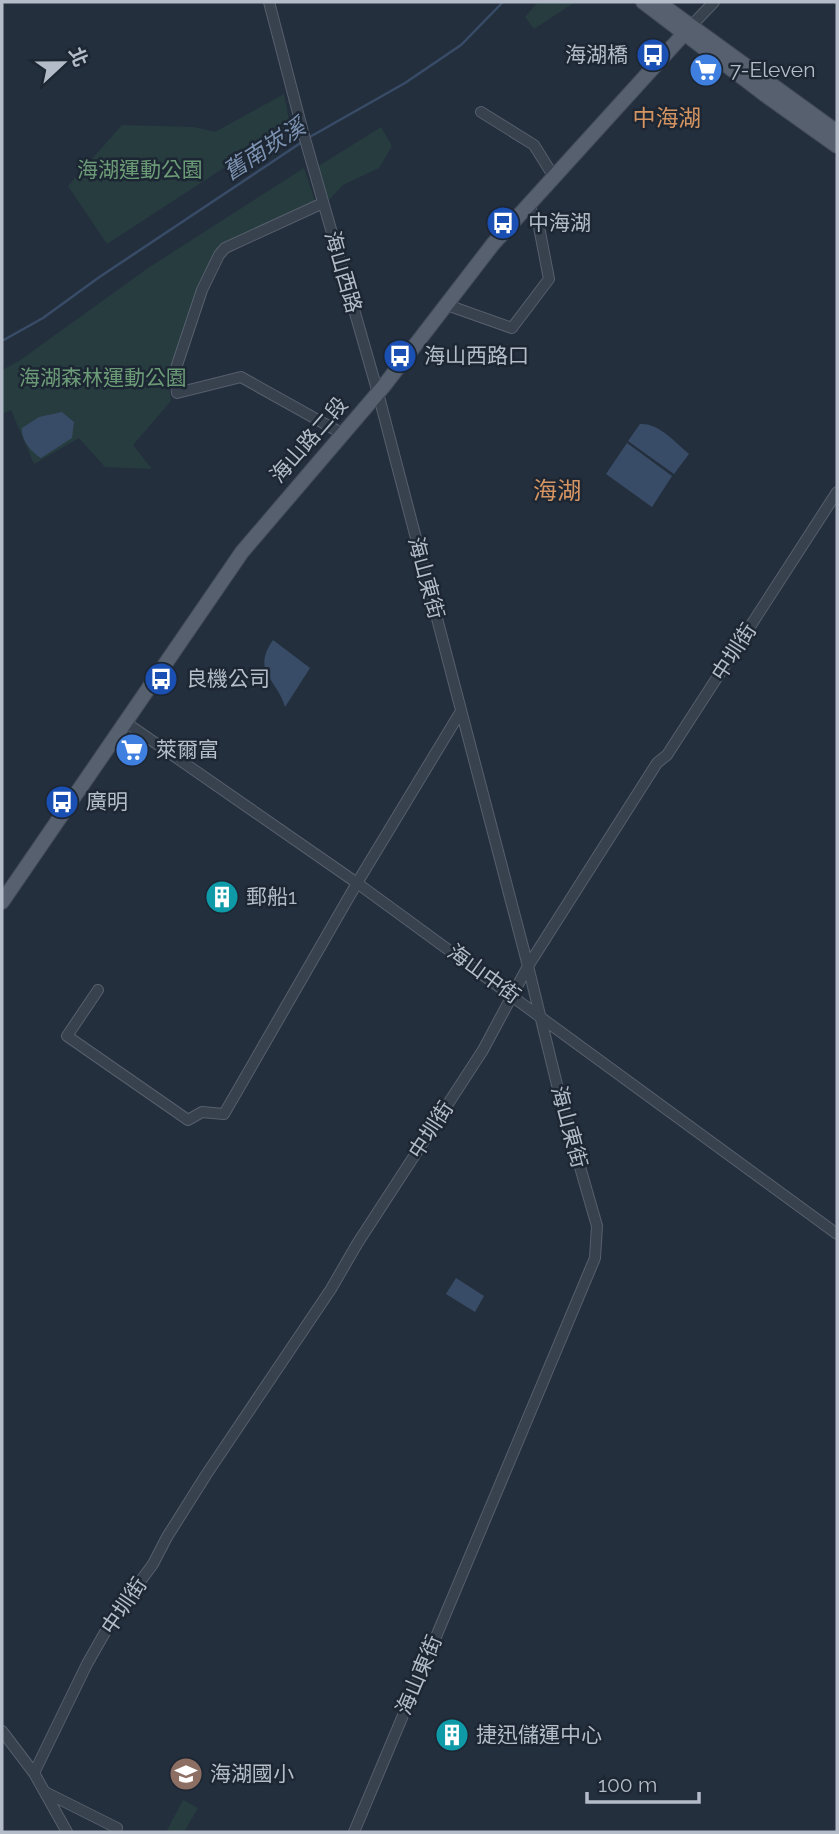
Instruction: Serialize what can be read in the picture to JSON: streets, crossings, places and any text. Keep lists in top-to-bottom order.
{
  "streets": {
    "main road": ["海山路二段"],
    "street": [
      "海山西路",
      "海山東街",
      "中圳街",
      "海山中街"
    ]
  },
  "crossings": [
    ["海山西路", "海山路二段"],
    ["海山西路", "海山東街"],
    ["海山路二段", "海山東街"],
    ["海山路二段", "海山中街"],
    ["海山東街", "中圳街"],
    ["海山東街", "海山中街"],
    ["中圳街", "海山中街"]
  ],
  "districts": ["中海湖", "海湖"],
  "water": ["舊南崁溪"],
  "parks": ["海湖運動公園", "海湖森林運動公園"],
  "places": {
    "bus stop": [
      "海湖橋",
      "中海湖",
      "海山西路口",
      "良機公司",
      "廣明"
    ],
    "supermarket": ["7-Eleven", "萊爾富"],
    "building": ["郵船1", "捷迅儲運中心"],
    "school or university": ["海湖國小"]
  },
  "scale_bar": "100 m",
  "north": "right"
}
